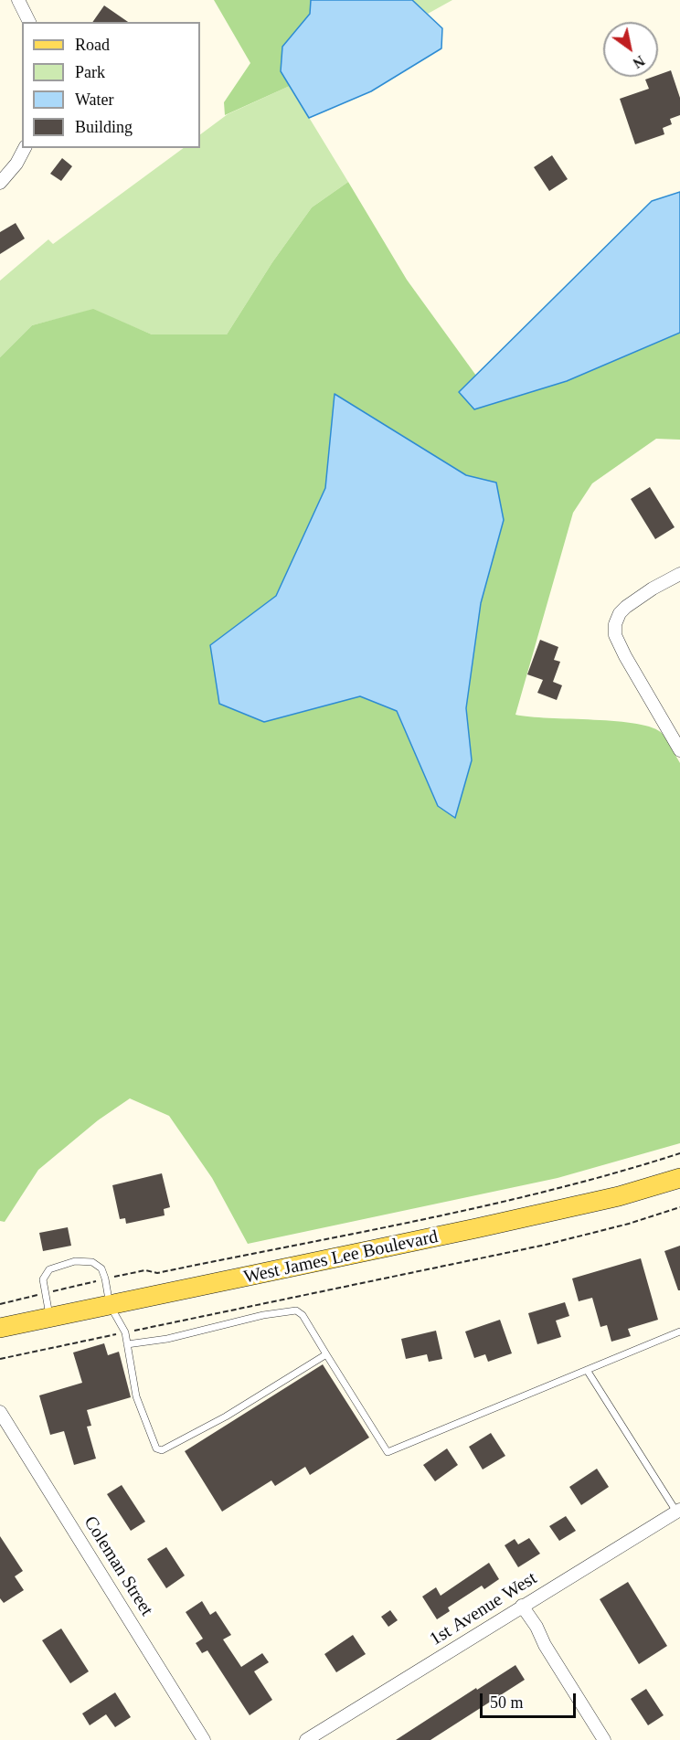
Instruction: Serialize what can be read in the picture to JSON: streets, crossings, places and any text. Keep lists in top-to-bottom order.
{
  "streets": {
    "main road": ["West James Lee Boulevard"],
    "street": ["Coleman Street", "1st Avenue West"]
  },
  "legend": [
    "Road",
    "Park",
    "Water",
    "Building"
  ],
  "scale_bar": "50 m",
  "north": "bottom right"
}
